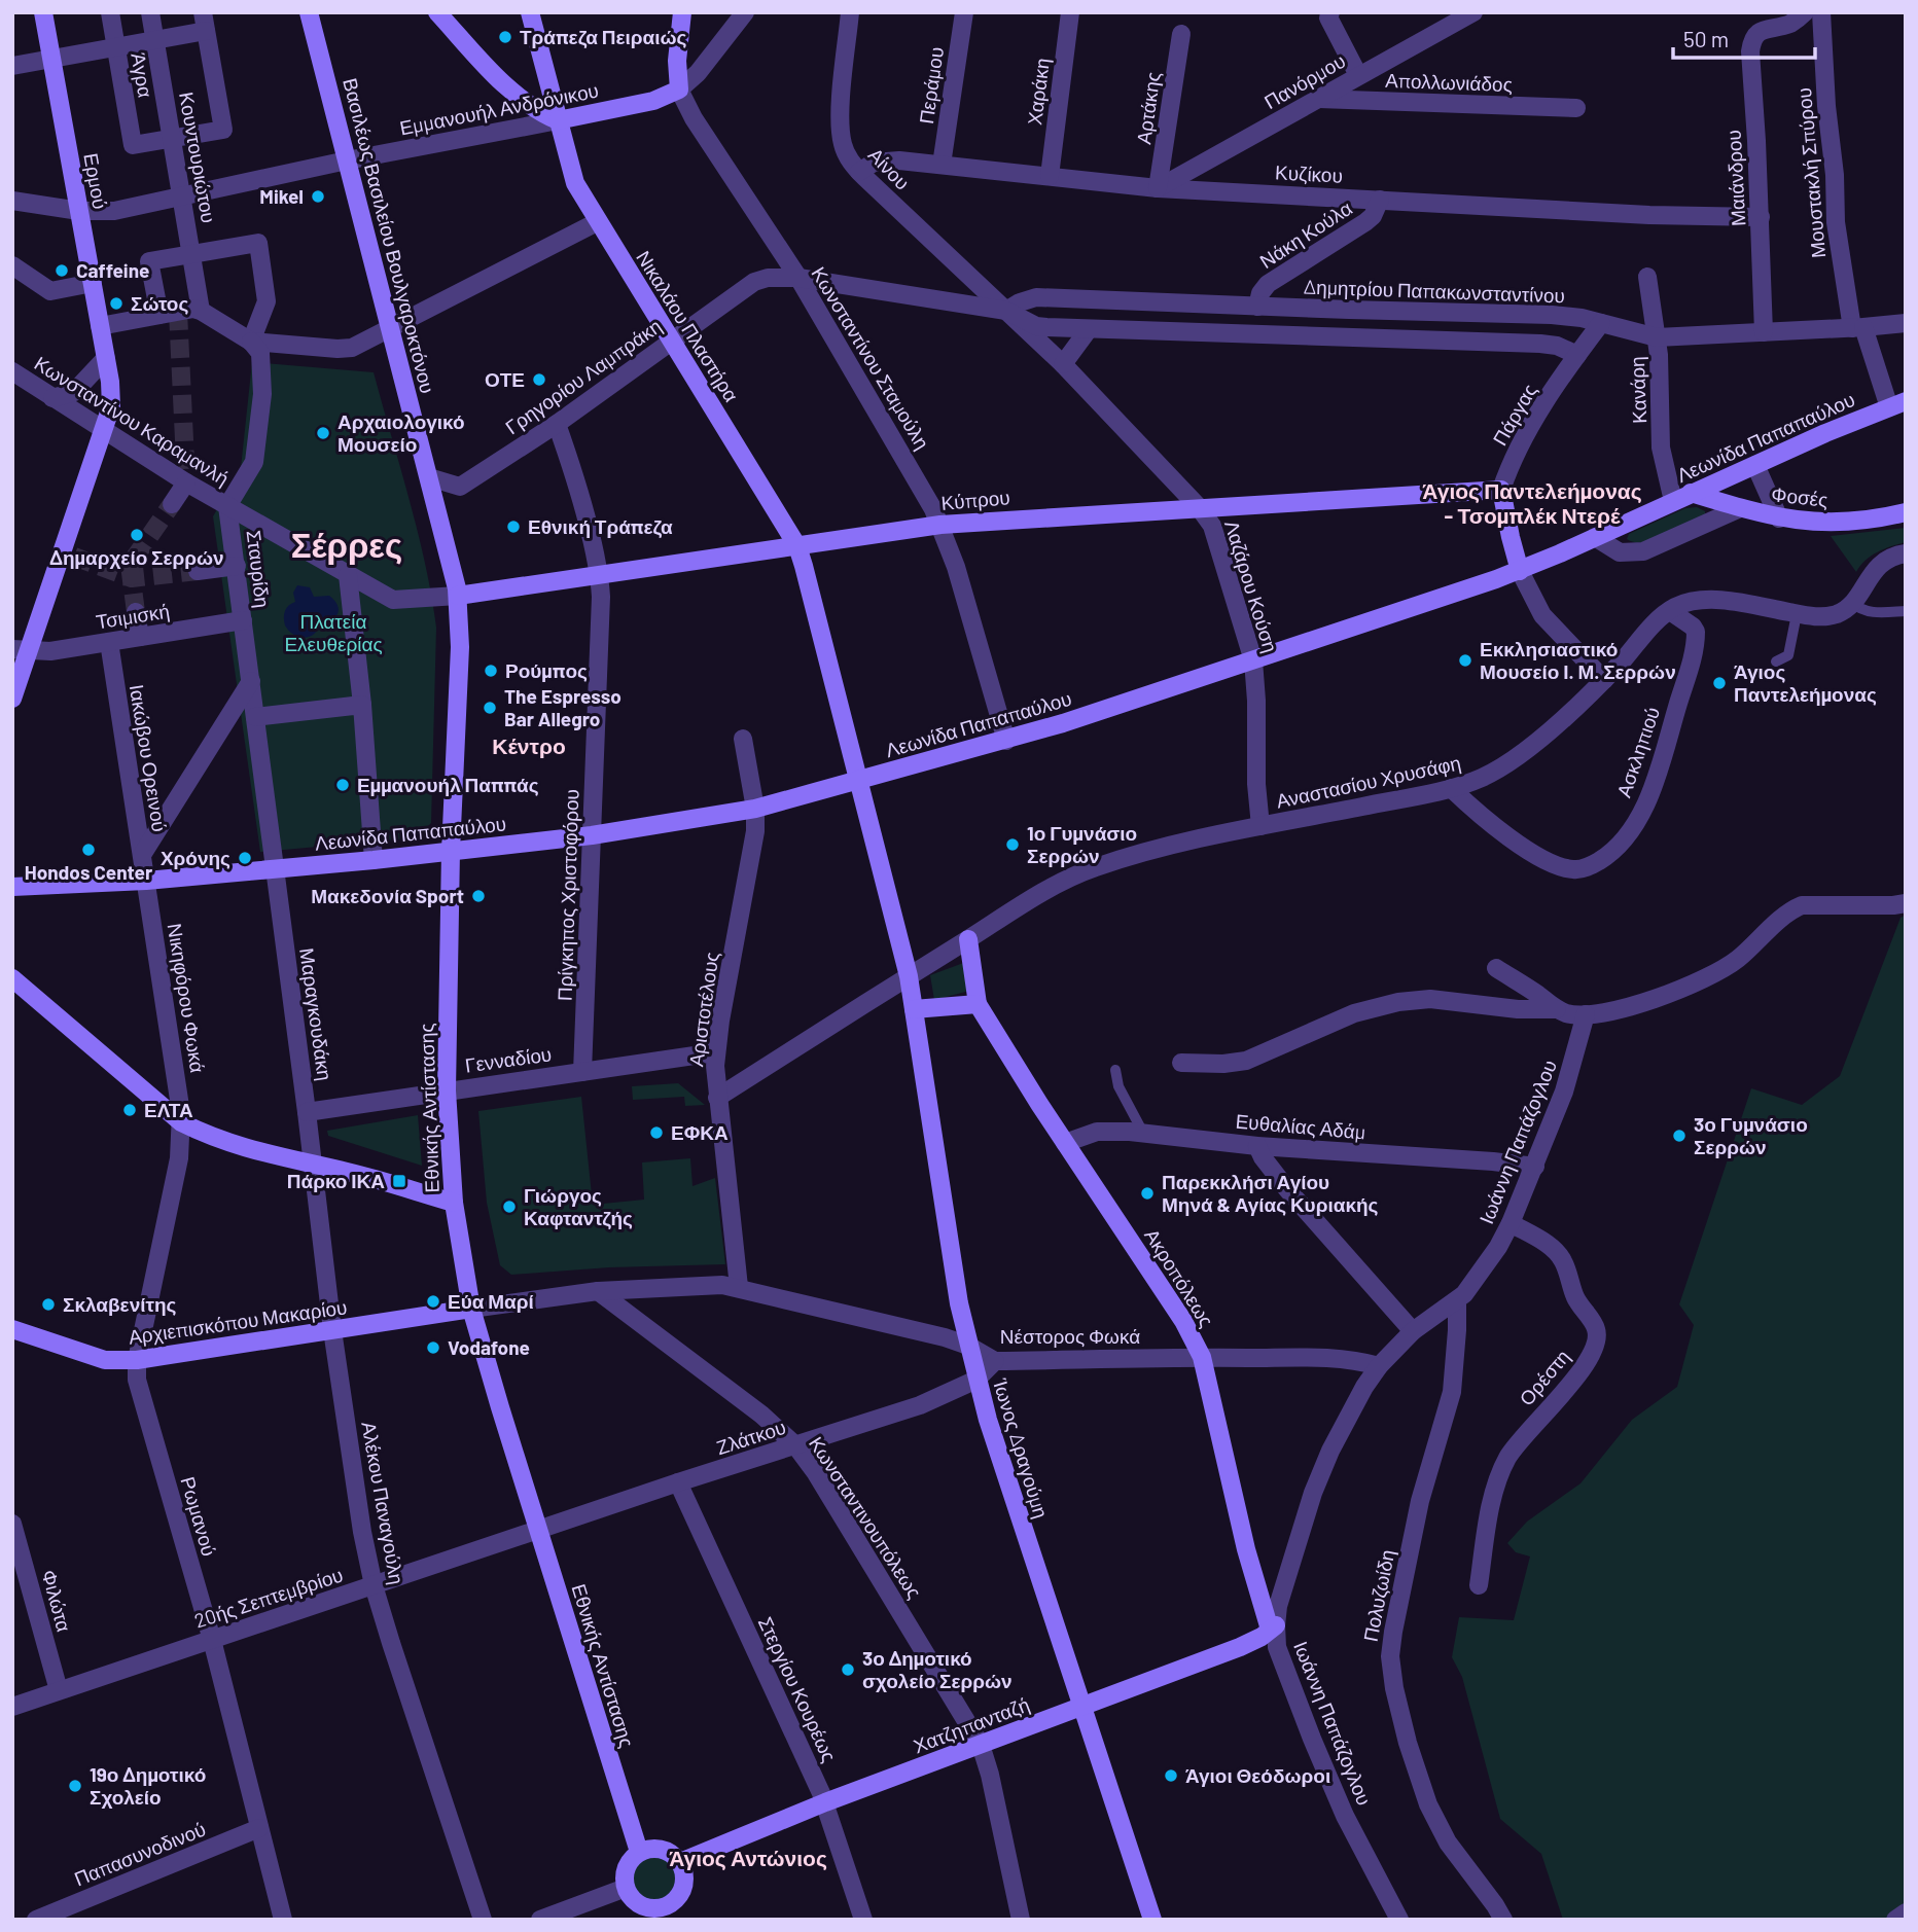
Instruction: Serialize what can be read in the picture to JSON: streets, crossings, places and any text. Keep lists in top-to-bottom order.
{
  "streets": {
    "main road": [
      "Εμμανουήλ Ανδρόνικου",
      "Ερμού",
      "Βασιλέως Βασιλείου Βουλγαροκτόνου",
      "Νικαλάου Πλαστήρα",
      "Κωνσταντίνου Σταμούλη",
      "Λεωνίδα Παπαπαύλου",
      "Φοσές",
      "Κύπρου",
      "Εθνικής Αντίστασης",
      "Ακροπόλεως",
      "Αρχιεπισκόπου Μακαρίου",
      "Ίωνος Δραγούμη",
      "Χατζηπανταζή"
    ],
    "street": [
      "Άγρα",
      "Πανόρμου",
      "Απολλωνιάδος",
      "Περάμου",
      "Χαράκη",
      "Αρτάκης",
      "Κουντουριώτου",
      "Αίνου",
      "Μουστακλή Σπύρου",
      "Κυζίκου",
      "Μαιάνδρου",
      "Νάκη Κούλα",
      "Δημητρίου Παπακωνσταντίνου",
      "Γρηγορίου Λαμπράκη",
      "Κανάρη",
      "Πάργας",
      "Κωνσταντίνου Καραμανλή",
      "Σταυρίδη",
      "Λαζάρου Κούση",
      "Τσιμισκή",
      "Ασκληπιού",
      "Ιακώβου Ορεινού",
      "Αναστασίου Χρυσάφη",
      "Πρίγκηπος Χριστοφόρου",
      "Νικηφόρου Φωκά",
      "Αριστοτέλους",
      "Μαραγκουδάκη",
      "Γενναδίου",
      "Ευθαλίας Αδάμ",
      "Ιωάννη Παπάζογλου",
      "Νέστορος Φωκά",
      "Ορέστη",
      "Ζλάτκου",
      "Αλέκου Παναγούλη",
      "Ρωμανού",
      "Κωνσταντινουπόλεως",
      "Πολυζωίδη",
      "20ής Σεπτεμβρίου",
      "Φιλώτα",
      "Στεργίου Κουρέως",
      "Παπασυνοδινού"
    ]
  },
  "crossings": [
    ["Άγρα", "Κουντουριώτου"],
    ["Πανόρμου", "Απολλωνιάδος"],
    ["Πανόρμου", "Αρτάκης"],
    ["Πανόρμου", "Κυζίκου"],
    ["Περάμου", "Κυζίκου"],
    ["Χαράκη", "Κυζίκου"],
    ["Αρτάκης", "Κυζίκου"],
    ["Εμμανουήλ Ανδρόνικου", "Κουντουριώτου"],
    ["Εμμανουήλ Ανδρόνικου", "Ερμού"],
    ["Εμμανουήλ Ανδρόνικου", "Βασιλέως Βασιλείου Βουλγαροκτόνου"],
    ["Εμμανουήλ Ανδρόνικου", "Νικαλάου Πλαστήρα"],
    ["Εμμανουήλ Ανδρόνικου", "Κωνσταντίνου Σταμούλη"],
    ["Αίνου", "Κυζίκου"],
    ["Αίνου", "Δημητρίου Παπακωνσταντίνου"],
    ["Αίνου", "Λαζάρου Κούση"],
    ["Μουστακλή Σπύρου", "Δημητρίου Παπακωνσταντίνου"],
    ["Μουστακλή Σπύρου", "Λεωνίδα Παπαπαύλου"],
    ["Κυζίκου", "Μαιάνδρου"],
    ["Κυζίκου", "Νάκη Κούλα"],
    ["Μαιάνδρου", "Δημητρίου Παπακωνσταντίνου"],
    ["Ερμού", "Κωνσταντίνου Καραμανλή"],
    ["Ερμού", "Τσιμισκή"],
    ["Νάκη Κούλα", "Δημητρίου Παπακωνσταντίνου"],
    ["Βασιλέως Βασιλείου Βουλγαροκτόνου", "Γρηγορίου Λαμπράκη"],
    ["Βασιλέως Βασιλείου Βουλγαροκτόνου", "Κωνσταντίνου Καραμανλή"],
    ["Βασιλέως Βασιλείου Βουλγαροκτόνου", "Κύπρου"],
    ["Βασιλέως Βασιλείου Βουλγαροκτόνου", "Εθνικής Αντίστασης"],
    ["Δημητρίου Παπακωνσταντίνου", "Κανάρη"],
    ["Δημητρίου Παπακωνσταντίνου", "Πάργας"],
    ["Δημητρίου Παπακωνσταντίνου", "Λαζάρου Κούση"],
    ["Νικαλάου Πλαστήρα", "Γρηγορίου Λαμπράκη"],
    ["Νικαλάου Πλαστήρα", "Λεωνίδα Παπαπαύλου"],
    ["Νικαλάου Πλαστήρα", "Κύπρου"],
    ["Νικαλάου Πλαστήρα", "Ίωνος Δραγούμη"],
    ["Κωνσταντίνου Σταμούλη", "Γρηγορίου Λαμπράκη"],
    ["Κωνσταντίνου Σταμούλη", "Λεωνίδα Παπαπαύλου"],
    ["Κωνσταντίνου Σταμούλη", "Κύπρου"],
    ["Γρηγορίου Λαμπράκη", "Πρίγκηπος Χριστοφόρου"],
    ["Κανάρη", "Λεωνίδα Παπαπαύλου"],
    ["Πάργας", "Κύπρου"],
    ["Κωνσταντίνου Καραμανλή", "Κύπρου"],
    ["Κωνσταντίνου Καραμανλή", "Σταυρίδη"],
    ["Κωνσταντίνου Καραμανλή", "Εθνικής Αντίστασης"],
    ["Λεωνίδα Παπαπαύλου", "Φοσές"],
    ["Λεωνίδα Παπαπαύλου", "Σταυρίδη"],
    ["Λεωνίδα Παπαπαύλου", "Λαζάρου Κούση"],
    ["Λεωνίδα Παπαπαύλου", "Ιακώβου Ορεινού"],
    ["Λεωνίδα Παπαπαύλου", "Πρίγκηπος Χριστοφόρου"],
    ["Λεωνίδα Παπαπαύλου", "Νικηφόρου Φωκά"],
    ["Λεωνίδα Παπαπαύλου", "Αριστοτέλους"],
    ["Λεωνίδα Παπαπαύλου", "Μαραγκουδάκη"],
    ["Λεωνίδα Παπαπαύλου", "Εθνικής Αντίστασης"],
    ["Λεωνίδα Παπαπαύλου", "Ίωνος Δραγούμη"],
    ["Κύπρου", "Λαζάρου Κούση"],
    ["Κύπρου", "Πρίγκηπος Χριστοφόρου"],
    ["Κύπρου", "Εθνικής Αντίστασης"],
    ["Σταυρίδη", "Τσιμισκή"],
    ["Σταυρίδη", "Μαραγκουδάκη"],
    ["Λαζάρου Κούση", "Αναστασίου Χρυσάφη"],
    ["Τσιμισκή", "Ιακώβου Ορεινού"],
    ["Ασκληπιού", "Αναστασίου Χρυσάφη"],
    ["Ιακώβου Ορεινού", "Νικηφόρου Φωκά"],
    ["Αναστασίου Χρυσάφη", "Ίωνος Δραγούμη"],
    ["Πρίγκηπος Χριστοφόρου", "Γενναδίου"],
    ["Νικηφόρου Φωκά", "Ρωμανού"],
    ["Αριστοτέλους", "Γενναδίου"],
    ["Αριστοτέλους", "Νέστορος Φωκά"],
    ["Μαραγκουδάκη", "Γενναδίου"],
    ["Μαραγκουδάκη", "Αλέκου Παναγούλη"],
    ["Γενναδίου", "Εθνικής Αντίστασης"],
    ["Εθνικής Αντίστασης", "Αρχιεπισκόπου Μακαρίου"],
    ["Εθνικής Αντίστασης", "Ζλάτκου"],
    ["Εθνικής Αντίστασης", "20ής Σεπτεμβρίου"],
    ["Εθνικής Αντίστασης", "Χατζηπανταζή"],
    ["Ευθαλίας Αδάμ", "Ιωάννη Παπάζογλου"],
    ["Ευθαλίας Αδάμ", "Ακροπόλεως"],
    ["Ιωάννη Παπάζογλου", "Ακροπόλεως"],
    ["Ιωάννη Παπάζογλου", "Νέστορος Φωκά"],
    ["Ιωάννη Παπάζογλου", "Ορέστη"],
    ["Ιωάννη Παπάζογλου", "Πολυζωίδη"],
    ["Ιωάννη Παπάζογλου", "Χατζηπανταζή"],
    ["Ακροπόλεως", "Νέστορος Φωκά"],
    ["Ακροπόλεως", "Χατζηπανταζή"],
    ["Αρχιεπισκόπου Μακαρίου", "Αλέκου Παναγούλη"],
    ["Αρχιεπισκόπου Μακαρίου", "Ρωμανού"],
    ["Νέστορος Φωκά", "Ίωνος Δραγούμη"],
    ["Νέστορος Φωκά", "Κωνσταντινουπόλεως"],
    ["Ζλάτκου", "Ίωνος Δραγούμη"],
    ["Ζλάτκου", "Κωνσταντινουπόλεως"],
    ["Ζλάτκου", "20ής Σεπτεμβρίου"],
    ["Ζλάτκου", "Στεργίου Κουρέως"],
    ["Ίωνος Δραγούμη", "Χατζηπανταζή"],
    ["Αλέκου Παναγούλη", "20ής Σεπτεμβρίου"],
    ["Ρωμανού", "20ής Σεπτεμβρίου"],
    ["Ρωμανού", "Παπασυνοδινού"],
    ["Κωνσταντινουπόλεως", "Χατζηπανταζή"],
    ["20ής Σεπτεμβρίου", "Φιλώτα"],
    ["Στεργίου Κουρέως", "Χατζηπανταζή"]
  ],
  "districts": [
    "Άγιος Παντελεήμονας - Τσομπλέκ Ντερέ",
    "Σέρρες",
    "Κέντρο",
    "Άγιος Αντώνιος"
  ],
  "parks": ["Πλατεία Ελευθερίας"],
  "places": {
    "other": [
      "Τράπεζα Πειραιώς",
      "Mikel",
      "Caffeine",
      "Σώτος",
      "ΟΤΕ",
      "Αρχαιολογικό Μουσείο",
      "Εθνική Τράπεζα",
      "Δημαρχείο Σερρών",
      "Εκκλησιαστικό Μουσείο Ι. Μ. Σερρών",
      "Ρούμπος",
      "Άγιος Παντελεήμονας",
      "The Espresso Bar Allegro",
      "Εμμανουήλ Παππάς",
      "1ο Γυμνάσιο Σερρών",
      "Hondos Center",
      "Χρόνης",
      "Μακεδονία Sport",
      "ΕΛΤΑ",
      "ΕΦΚΑ",
      "3ο Γυμνάσιο Σερρών",
      "Παρεκκλήσι Αγίου Μηνά & Αγίας Κυριακής",
      "Γιώργος Καφταντζής",
      "Εύα Μαρί",
      "Σκλαβενίτης",
      "Vodafone",
      "3ο Δημοτικό σχολείο Σερρών",
      "Άγιοι Θεόδωροι",
      "19ο Δημοτικό Σχολείο"
    ],
    "transit": ["Πάρκο ΙΚΑ"]
  },
  "scale_bar": "50 m"
}
